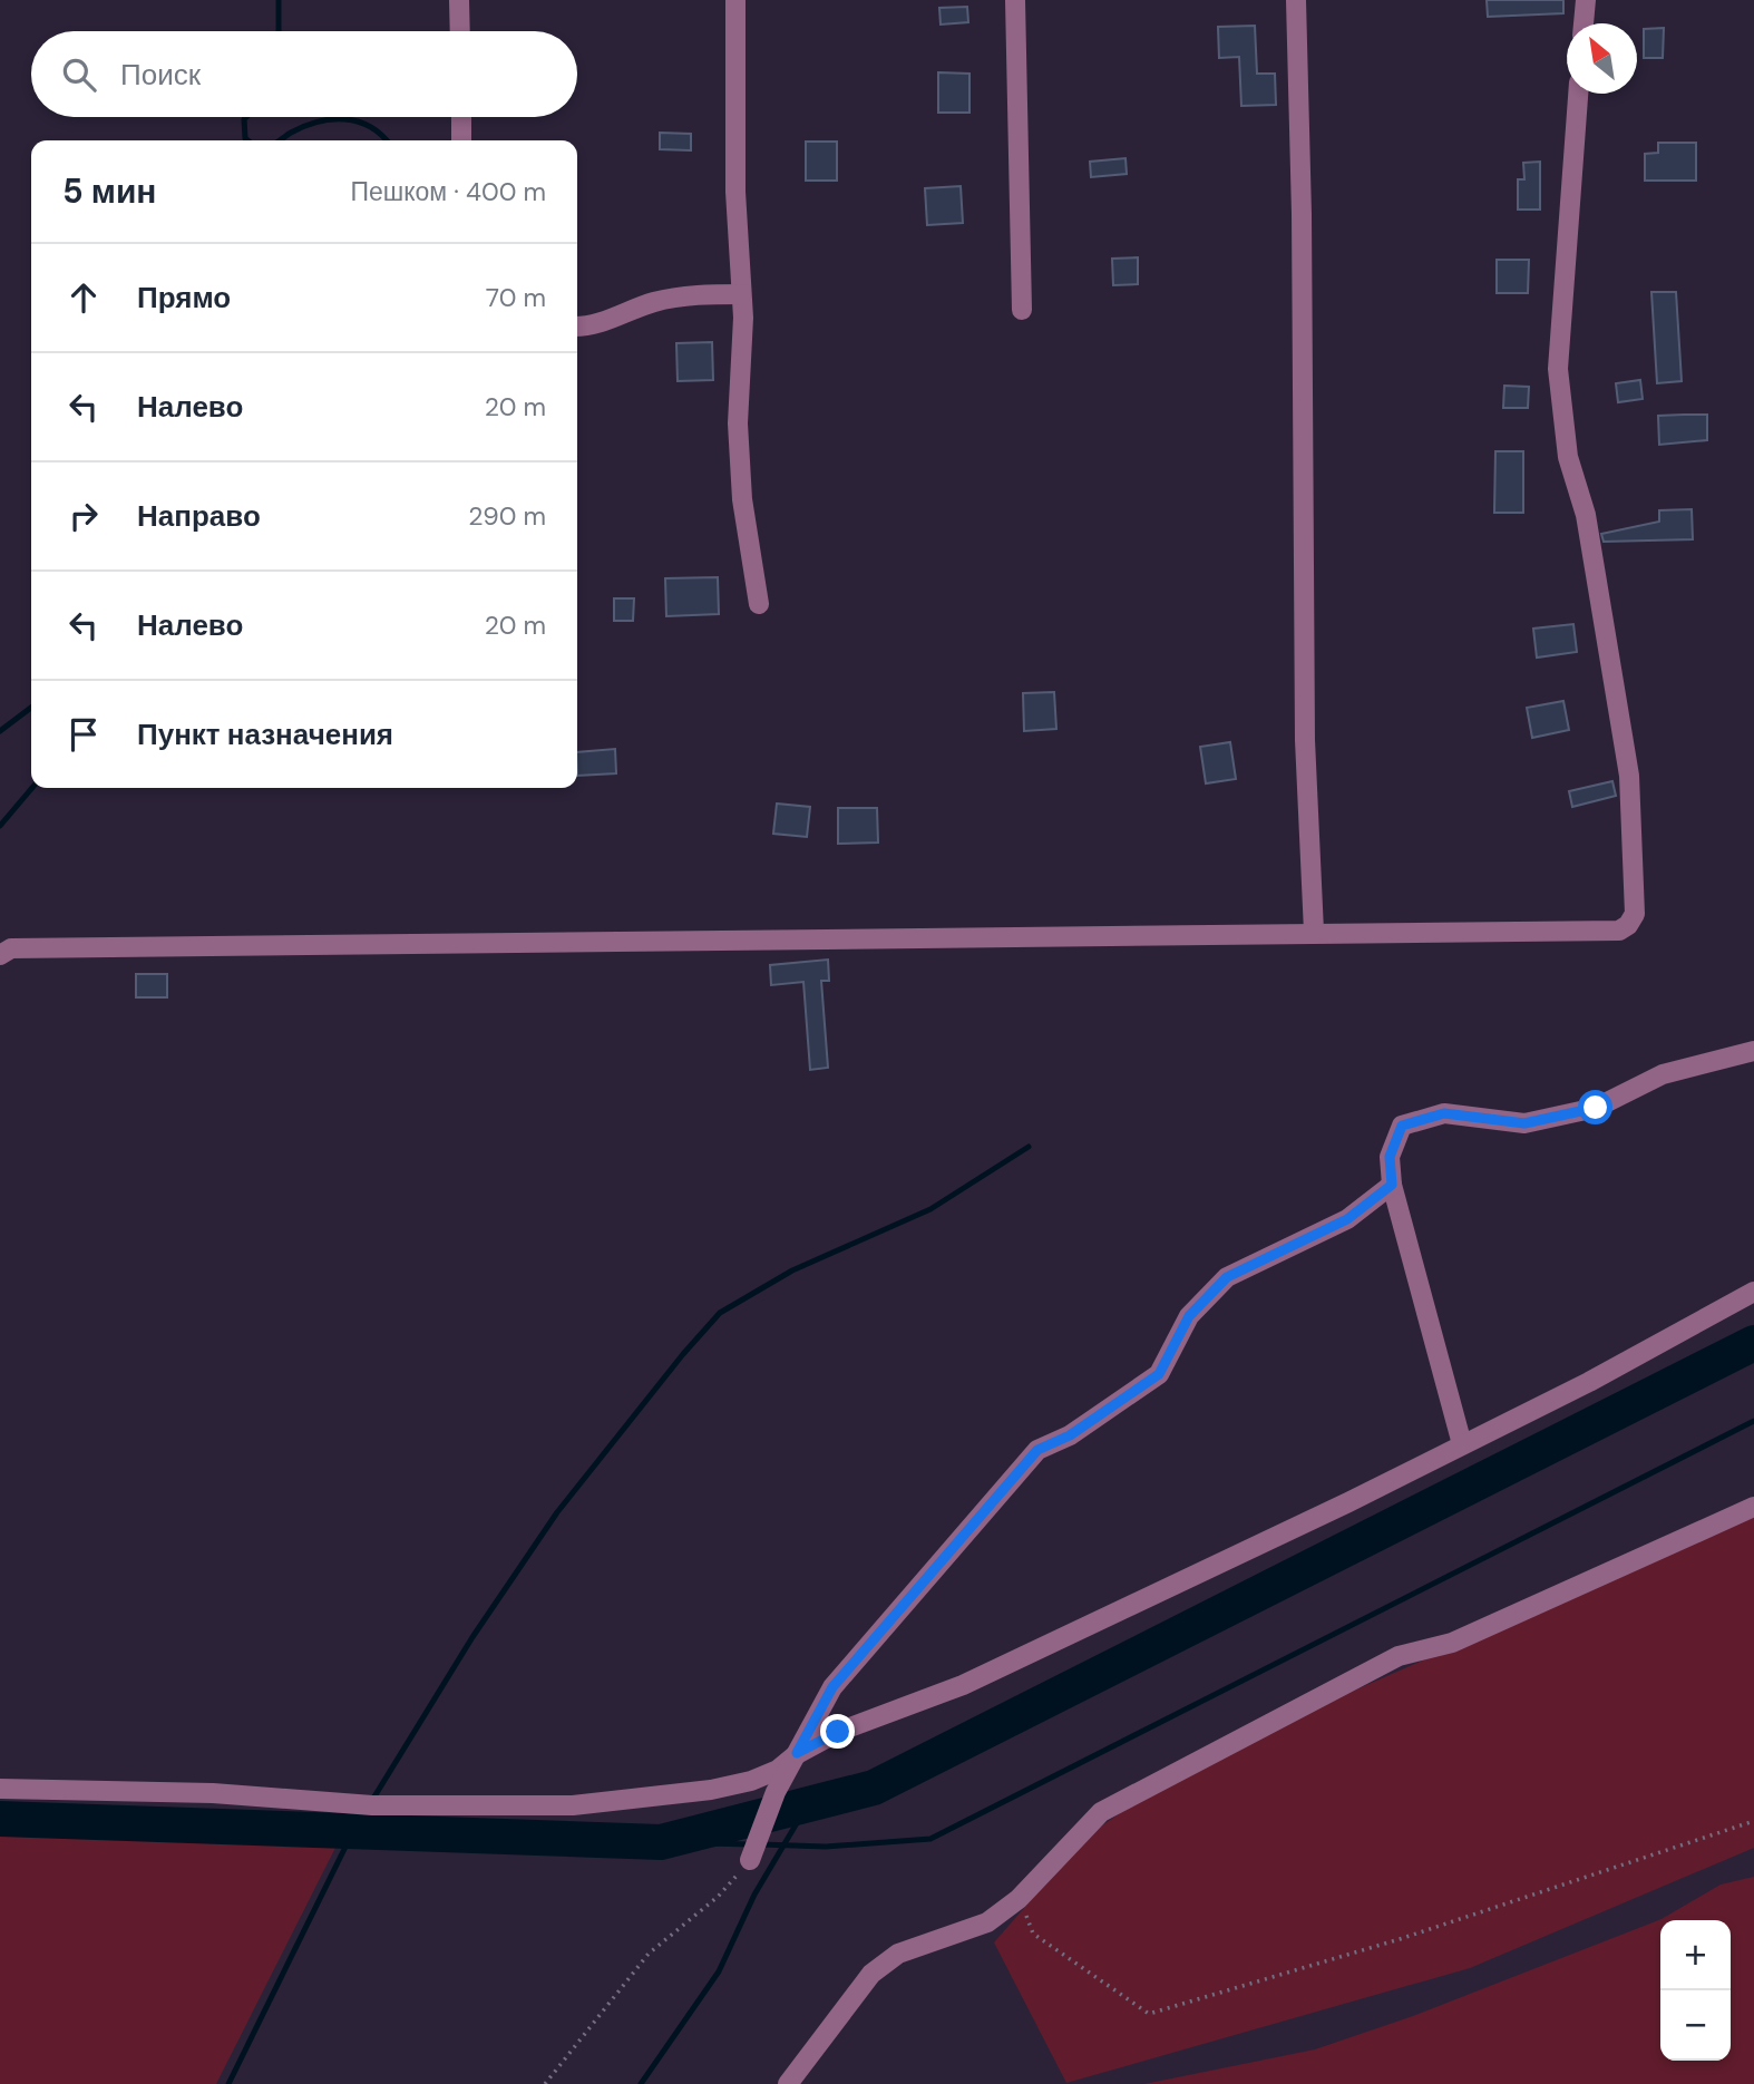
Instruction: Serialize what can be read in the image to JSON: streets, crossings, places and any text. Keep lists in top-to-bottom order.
{
  "north": "top left",
  "page": {
    "search": "Поиск",
    "heading": ["5 мин", "Пешком · 400 m"],
    "list": [
      ["Прямо", "70 m"],
      ["Налево", "20 m"],
      ["Направо", "290 m"],
      ["Налево", "20 m"],
      "Пункт назначения"
    ],
    "map_buttons": ["+", "−"]
  }
}
